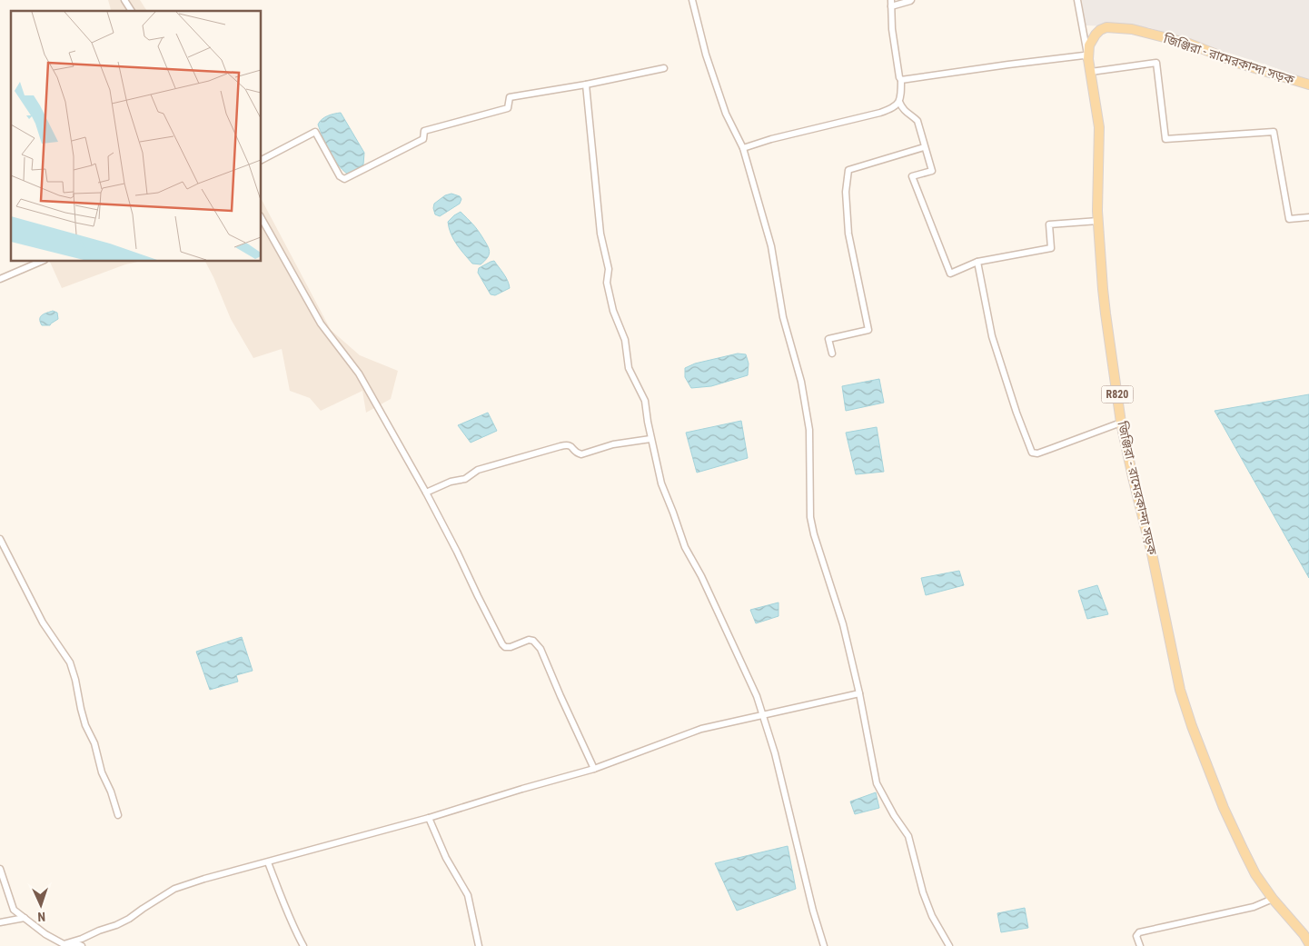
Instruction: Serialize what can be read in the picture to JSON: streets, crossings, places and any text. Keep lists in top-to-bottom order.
{
  "streets": {
    "main road": ["জিঞ্জিরা - রামেরকান্দা সড়ক", "R820"]
  },
  "north": "bottom"
}
